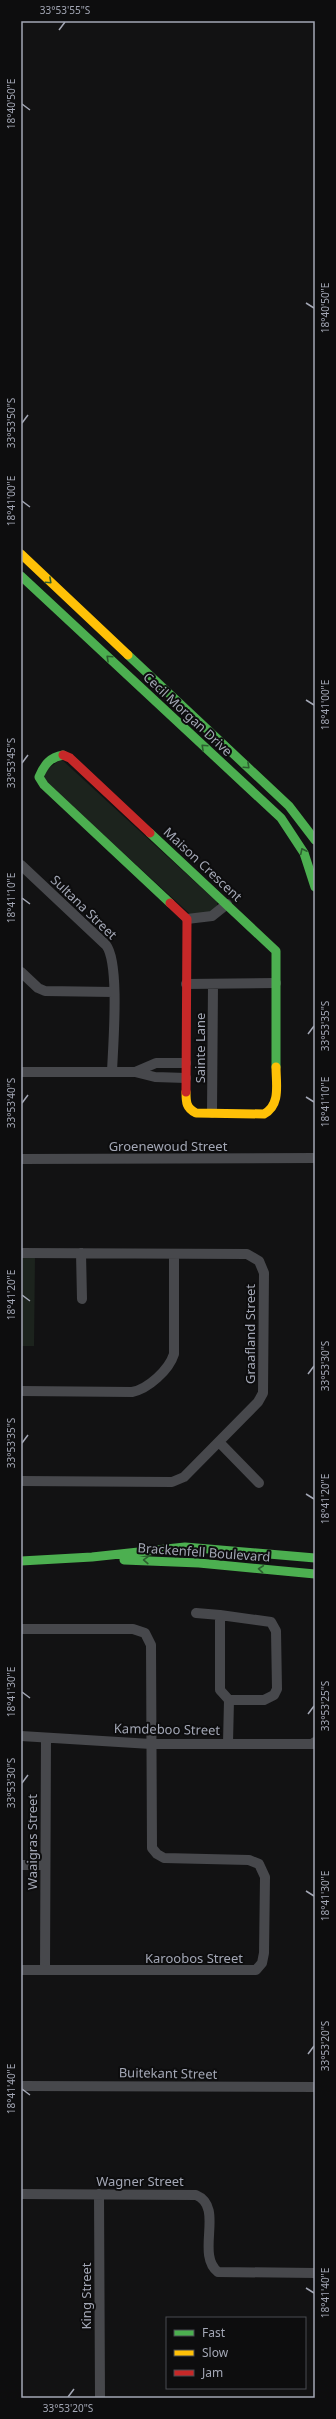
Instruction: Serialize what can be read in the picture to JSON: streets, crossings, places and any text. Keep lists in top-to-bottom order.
{
  "streets": {
    "street": [
      "Cecil Morgan Drive",
      "Maison Crescent",
      "Sultana Street",
      "Sainte Lane",
      "Groenewoud Street",
      "Graafland Street",
      "Brackenfell Boulevard",
      "Kamdeboo Street",
      "Waaigras Street",
      "Karoobos Street",
      "Buitekant Street",
      "Wagner Street",
      "King Street"
    ]
  },
  "crossings": [
    ["Maison Crescent", "Sainte Lane"],
    ["Kamdeboo Street", "Waaigras Street"],
    ["Kamdeboo Street", "Karoobos Street"],
    ["Waaigras Street", "Karoobos Street"],
    ["Wagner Street", "King Street"]
  ],
  "legend": ["Fast", "Slow", "Jam"],
  "coordinates": [
    "33°53'55\"S",
    "18°40'50\"E",
    "33°53'50\"S",
    "18°41'00\"E",
    "33°53'45\"S",
    "18°41'10\"E",
    "33°53'35\"S",
    "33°53'40\"S",
    "18°41'20\"E",
    "33°53'30\"S",
    "18°41'30\"E",
    "33°53'25\"S",
    "33°53'20\"S",
    "18°41'40\"E"
  ]
}
